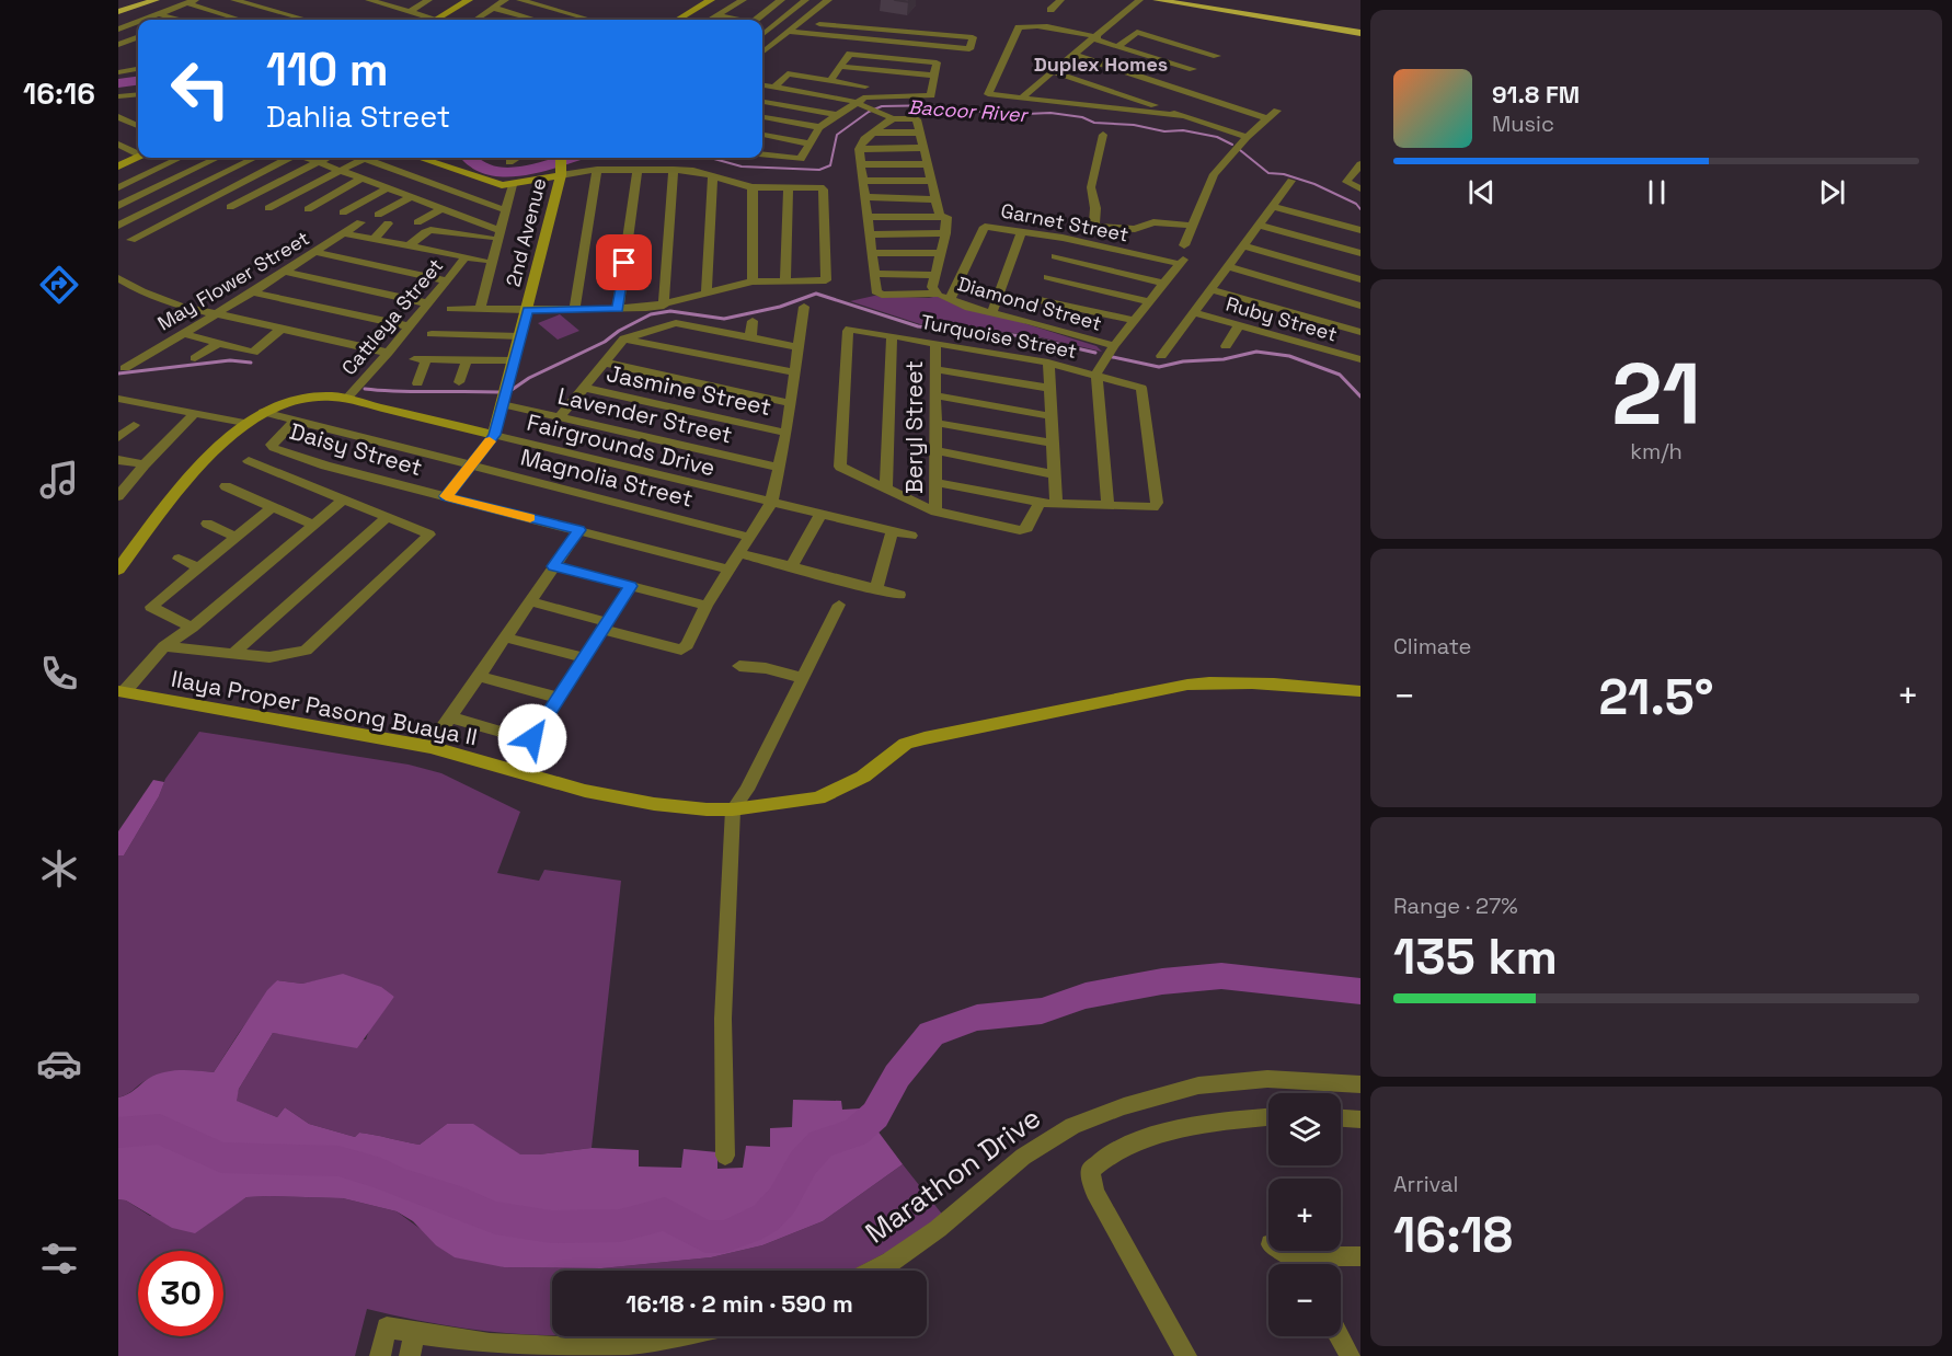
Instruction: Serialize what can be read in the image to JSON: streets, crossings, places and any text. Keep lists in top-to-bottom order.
{
  "streets": {
    "street": [
      "Garnet Street",
      "2nd Avenue",
      "May Flower Street",
      "Diamond Street",
      "Cattleya Street",
      "Ruby Street",
      "Turquoise Street",
      "Jasmine Street",
      "Lavender Street",
      "Beryl Street",
      "Fairgrounds Drive",
      "Daisy Street",
      "Magnolia Street",
      "Ilaya Proper Pasong Buaya II",
      "Marathon Drive"
    ]
  },
  "crossings": [
    ["Garnet Street", "Diamond Street"],
    ["2nd Avenue", "Lavender Street"],
    ["2nd Avenue", "Fairgrounds Drive"],
    ["2nd Avenue", "Daisy Street"],
    ["2nd Avenue", "Magnolia Street"],
    ["Cattleya Street", "Fairgrounds Drive"],
    ["Turquoise Street", "Beryl Street"],
    ["Fairgrounds Drive", "Magnolia Street"],
    ["Daisy Street", "Magnolia Street"]
  ],
  "districts": ["Duplex Homes"],
  "water": ["Bacoor River"],
  "page": {
    "tabs": "16:16",
    "turn": ["110 m", "Dahlia Street"],
    "song": ["91.8 FM", "Music"],
    "tile": [
      ["21", "km/h"],
      "Climate",
      ["Range · 27%", "135 km"],
      ["Arrival", "16:18"]
    ],
    "heat": ["−", "21.5°", "+"],
    "map_buttons": ["+", "−"],
    "limit": "30",
    "trip": "16:18 · 2 min · 590 m"
  }
}
